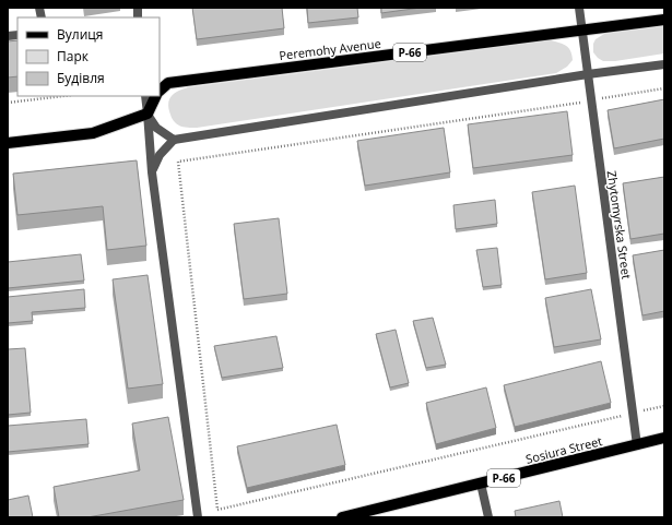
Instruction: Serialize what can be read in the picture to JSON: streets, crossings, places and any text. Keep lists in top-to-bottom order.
{
  "streets": {
    "main road": ["Peremohy Avenue", "Р-66", "Sosiura Street"],
    "street": ["Zhytomyrska Street"]
  },
  "crossings": [
    ["Peremohy Avenue", "Zhytomyrska Street"],
    ["Zhytomyrska Street", "Sosiura Street"]
  ],
  "legend": ["Вулиця", "Парк", "Будівля"]
}
